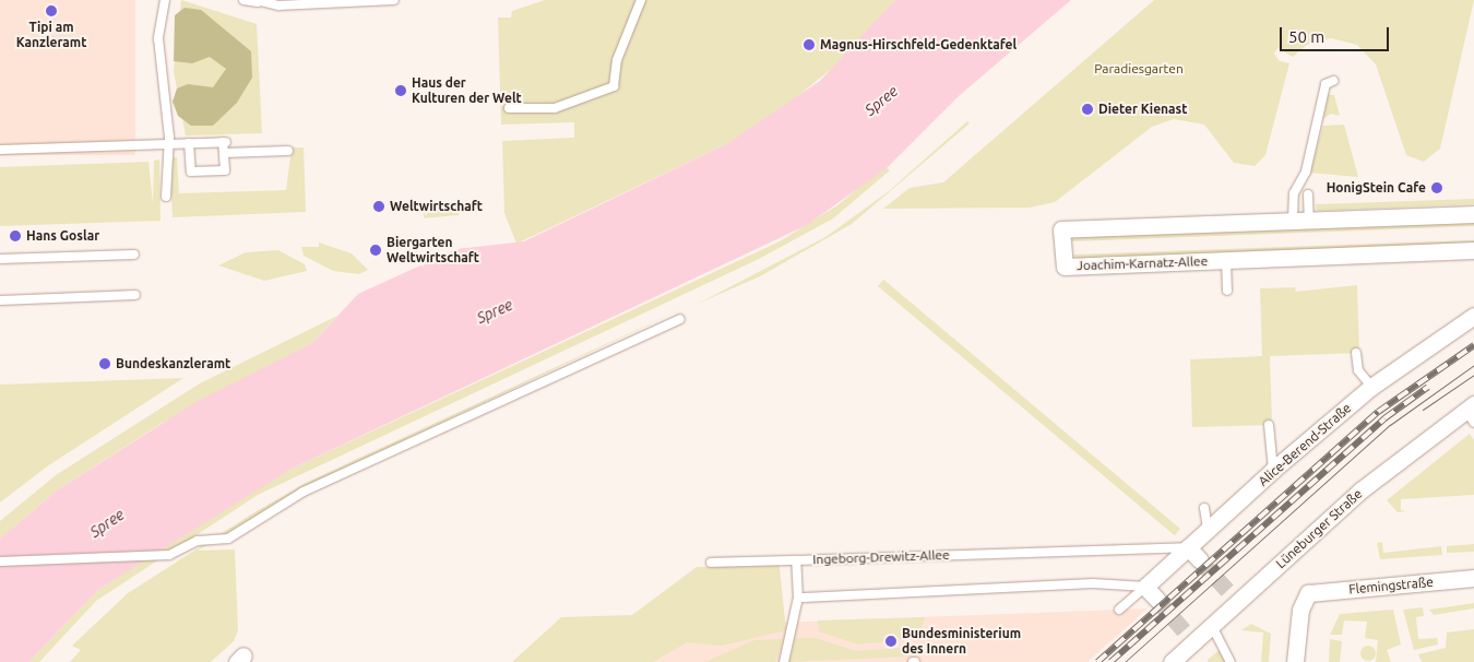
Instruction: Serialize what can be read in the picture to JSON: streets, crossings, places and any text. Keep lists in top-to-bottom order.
{
  "streets": {
    "street": [
      "Joachim-Karnatz-Allee",
      "Alice-Berend-Straße",
      "Lüneburger Straße",
      "Flemingstraße"
    ],
    "lane": ["Ingeborg-Drewitz-Allee"]
  },
  "crossings": [
    ["Alice-Berend-Straße", "Ingeborg-Drewitz-Allee"]
  ],
  "water": ["Spree"],
  "parks": ["Paradiesgarten"],
  "places": [
    "Tipi am Kanzleramt",
    "Magnus-Hirschfeld-Gedenktafel",
    "Haus der Kulturen der Welt",
    "Dieter Kienast",
    "HonigStein Cafe",
    "Weltwirtschaft",
    "Hans Goslar",
    "Biergarten Weltwirtschaft",
    "Bundeskanzleramt",
    "Bundesministerium des Innern"
  ],
  "scale_bar": "50 m"
}
